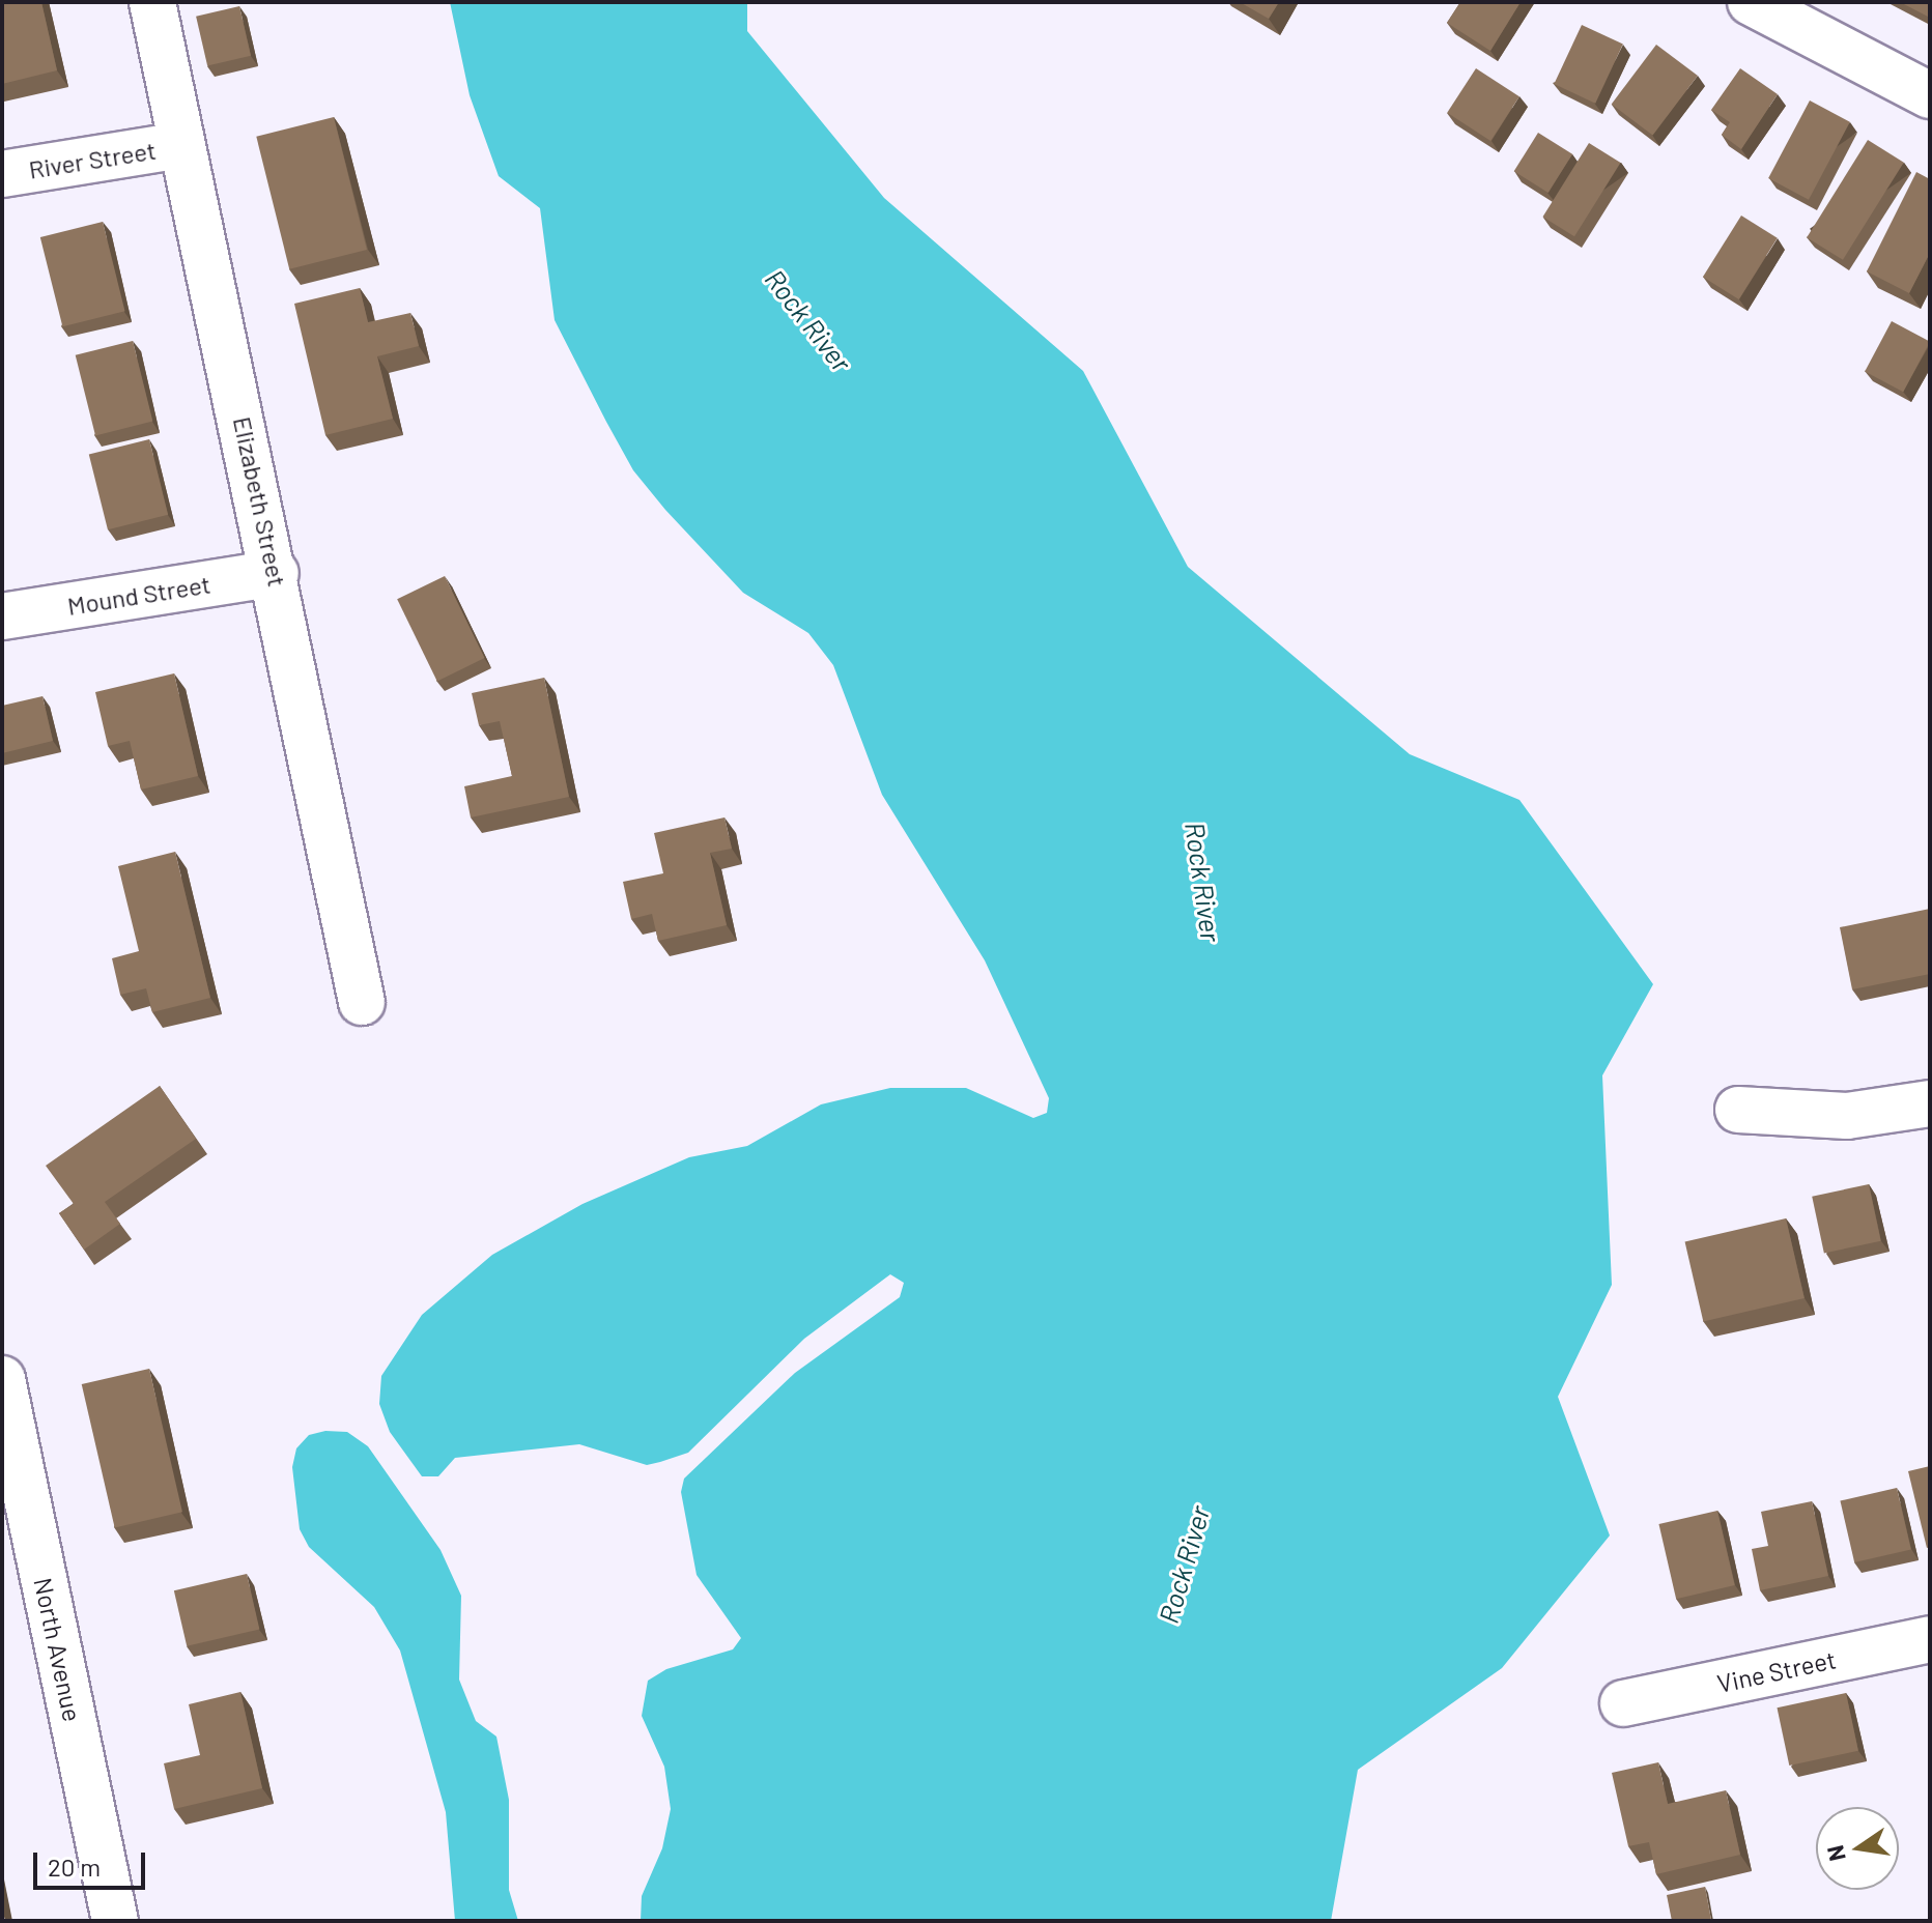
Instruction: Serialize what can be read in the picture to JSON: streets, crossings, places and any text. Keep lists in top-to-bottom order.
{
  "streets": {
    "street": [
      "River Street",
      "Elizabeth Street",
      "Mound Street",
      "North Avenue",
      "Vine Street"
    ]
  },
  "crossings": [
    ["River Street", "Elizabeth Street"],
    ["Elizabeth Street", "Mound Street"]
  ],
  "water": ["Rock River"],
  "scale_bar": "20 m",
  "north": "left"
}
